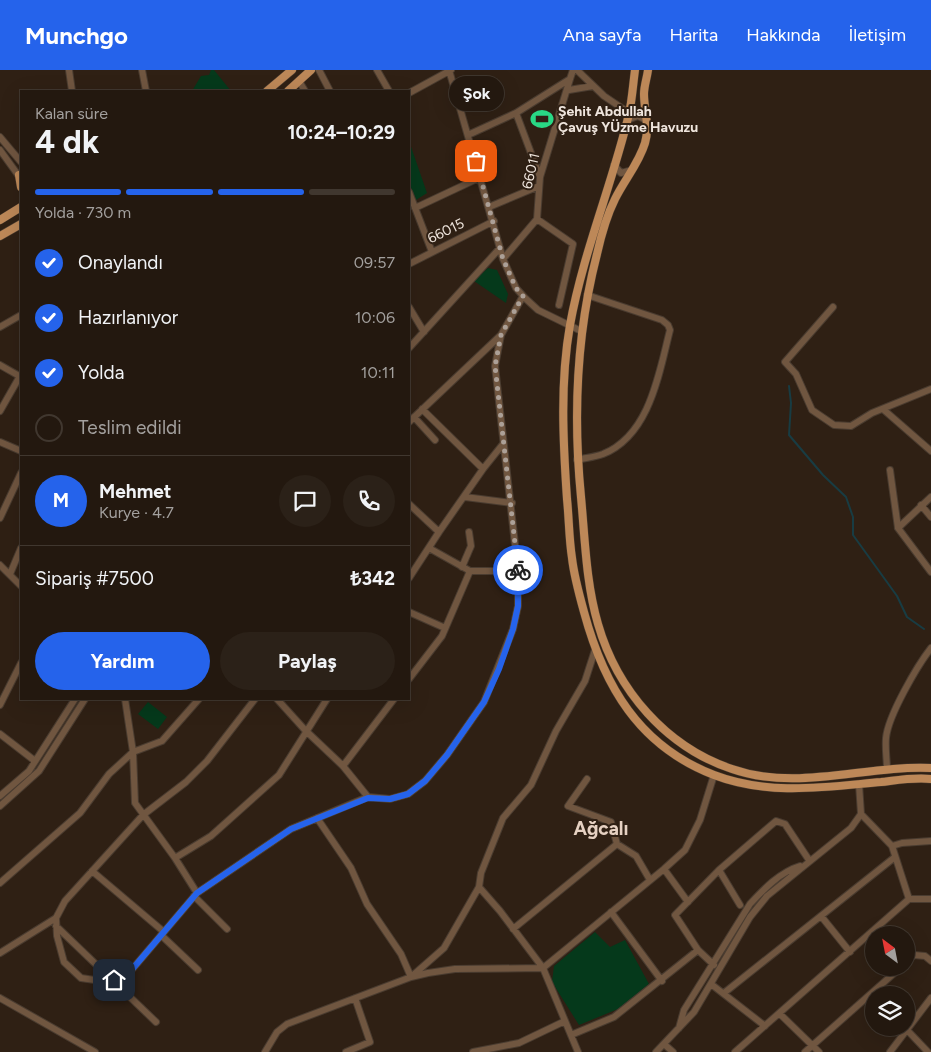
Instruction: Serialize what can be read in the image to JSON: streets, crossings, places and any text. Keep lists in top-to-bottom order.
{
  "streets": {
    "street": ["66011", "66015"]
  },
  "districts": ["Ağcalı"],
  "places": {
    "sports": ["Şehit Abdullah Çavuş YÜzme Havuzu"],
    "other": ["Şok"]
  },
  "north": "top left",
  "page": {
    "header": "Munchgo",
    "nav": [
      "Ana sayfa",
      "Harita",
      "Hakkında",
      "İletişim"
    ],
    "bubble": "Şok",
    "heading": ["4 dk", "Kalan süre", "10:24–10:29"],
    "panel": [
      "Mehmet",
      "Kurye · 4.7",
      "Sipariş #7500",
      "₺342"
    ],
    "bar": "Yolda · 730 m",
    "list": [
      ["Onaylandı", "09:57"],
      ["Hazırlanıyor", "10:06"],
      ["Yolda", "10:11"],
      "Teslim edildi"
    ],
    "round": "M",
    "buttons": ["Yardım", "Paylaş"]
  }
}
